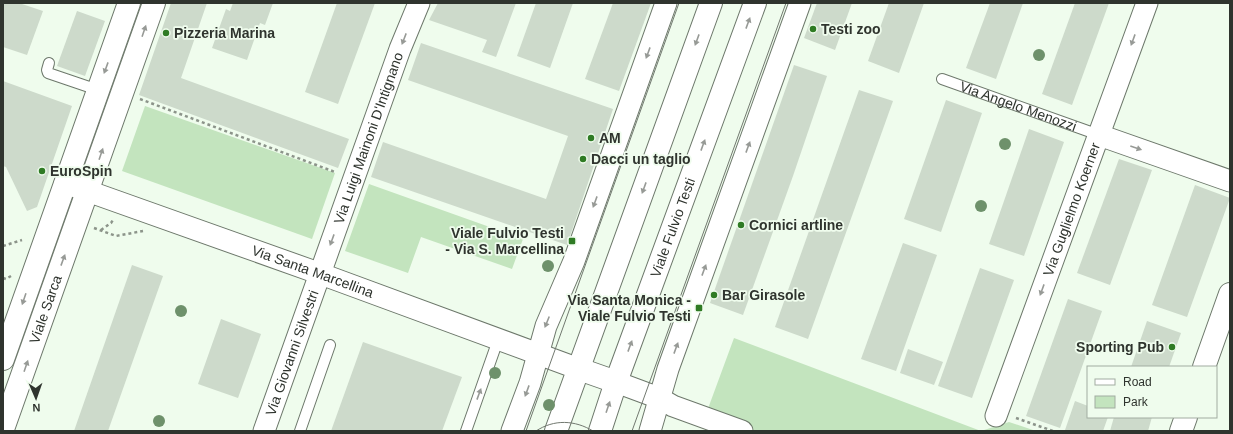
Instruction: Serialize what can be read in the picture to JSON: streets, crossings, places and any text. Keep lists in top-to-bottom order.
{
  "streets": {
    "street": [
      "Via Angelo Menozzi",
      "Via Luigi Mainoni D'Intignano",
      "Via Guglielmo Koerner",
      "Viale Fulvio Testi",
      "Via Santa Marcellina",
      "Viale Sarca",
      "Via Giovanni Silvestri"
    ]
  },
  "crossings": [
    ["Via Angelo Menozzi", "Via Guglielmo Koerner"],
    ["Via Luigi Mainoni D'Intignano", "Via Santa Marcellina"],
    ["Via Luigi Mainoni D'Intignano", "Via Giovanni Silvestri"],
    ["Via Santa Marcellina", "Viale Sarca"],
    ["Via Santa Marcellina", "Via Giovanni Silvestri"]
  ],
  "one_way": ["Via Angelo Menozzi", "Via Luigi Mainoni D'Intignano", "Via Guglielmo Koerner"],
  "places": {
    "other": [
      "Testi zoo",
      "Pizzeria Marina",
      "AM",
      "Dacci un taglio",
      "EuroSpin",
      "Cornici artline",
      "Bar Girasole",
      "Sporting Pub"
    ],
    "transit": ["Viale Fulvio Testi - Via S. Marcellina", "Via Santa Monica - Viale Fulvio Testi"]
  },
  "legend": ["Road", "Park"],
  "north": "bottom"
}
